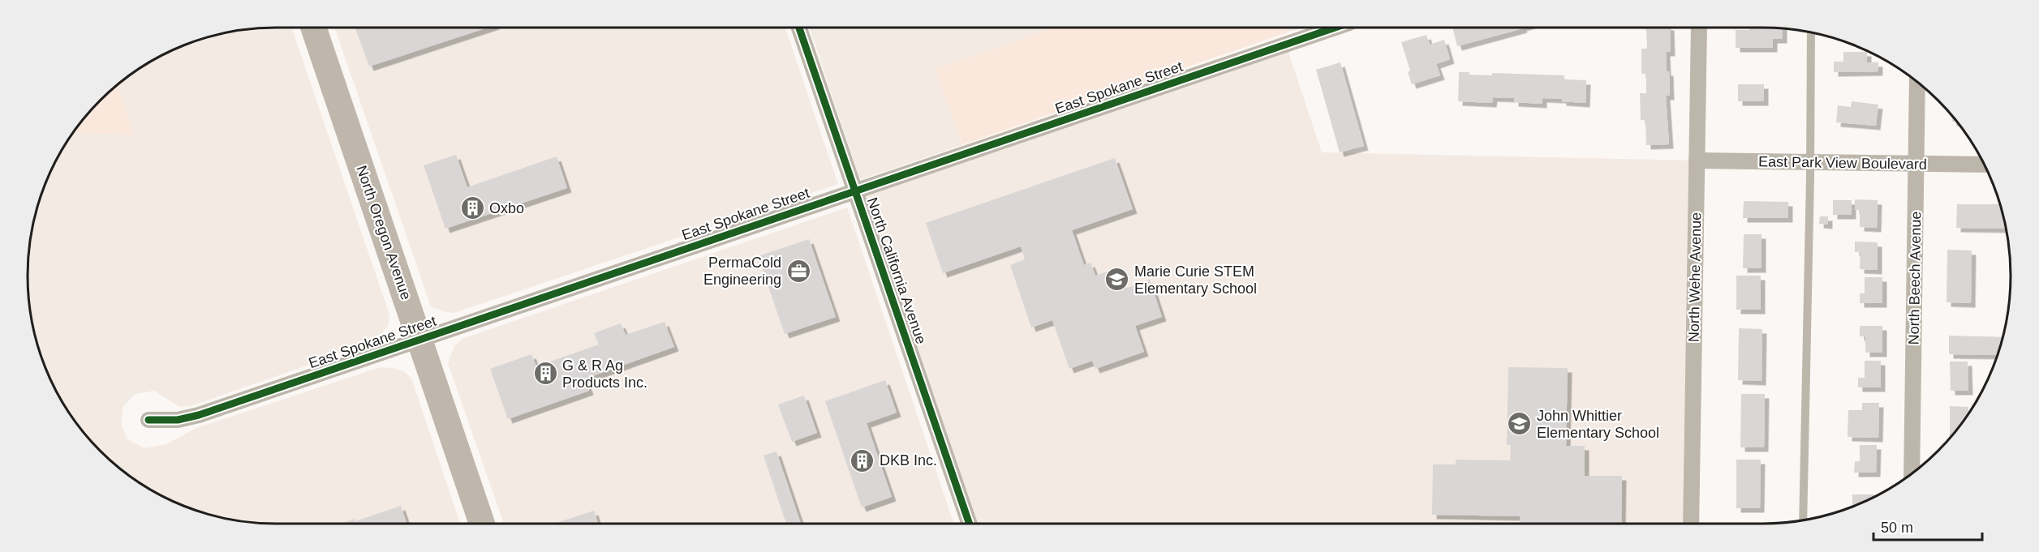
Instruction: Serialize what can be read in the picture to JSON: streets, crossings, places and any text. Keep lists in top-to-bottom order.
{
  "streets": {
    "main road": ["North Oregon Avenue"],
    "street": [
      "East Spokane Street",
      "East Park View Boulevard",
      "North California Avenue",
      "North Wehe Avenue",
      "North Beech Avenue"
    ]
  },
  "crossings": [
    ["East Spokane Street", "North Oregon Avenue"],
    ["East Spokane Street", "North California Avenue"],
    ["East Park View Boulevard", "North Wehe Avenue"],
    ["East Park View Boulevard", "North Beech Avenue"]
  ],
  "places": {
    "building": ["Oxbo", "G & R Ag Products Inc.", "DKB Inc."],
    "office": ["PermaCold Engineering"],
    "school or university": ["Marie Curie STEM Elementary School", "John Whittier Elementary School"]
  },
  "scale_bar": "50 m"
}
